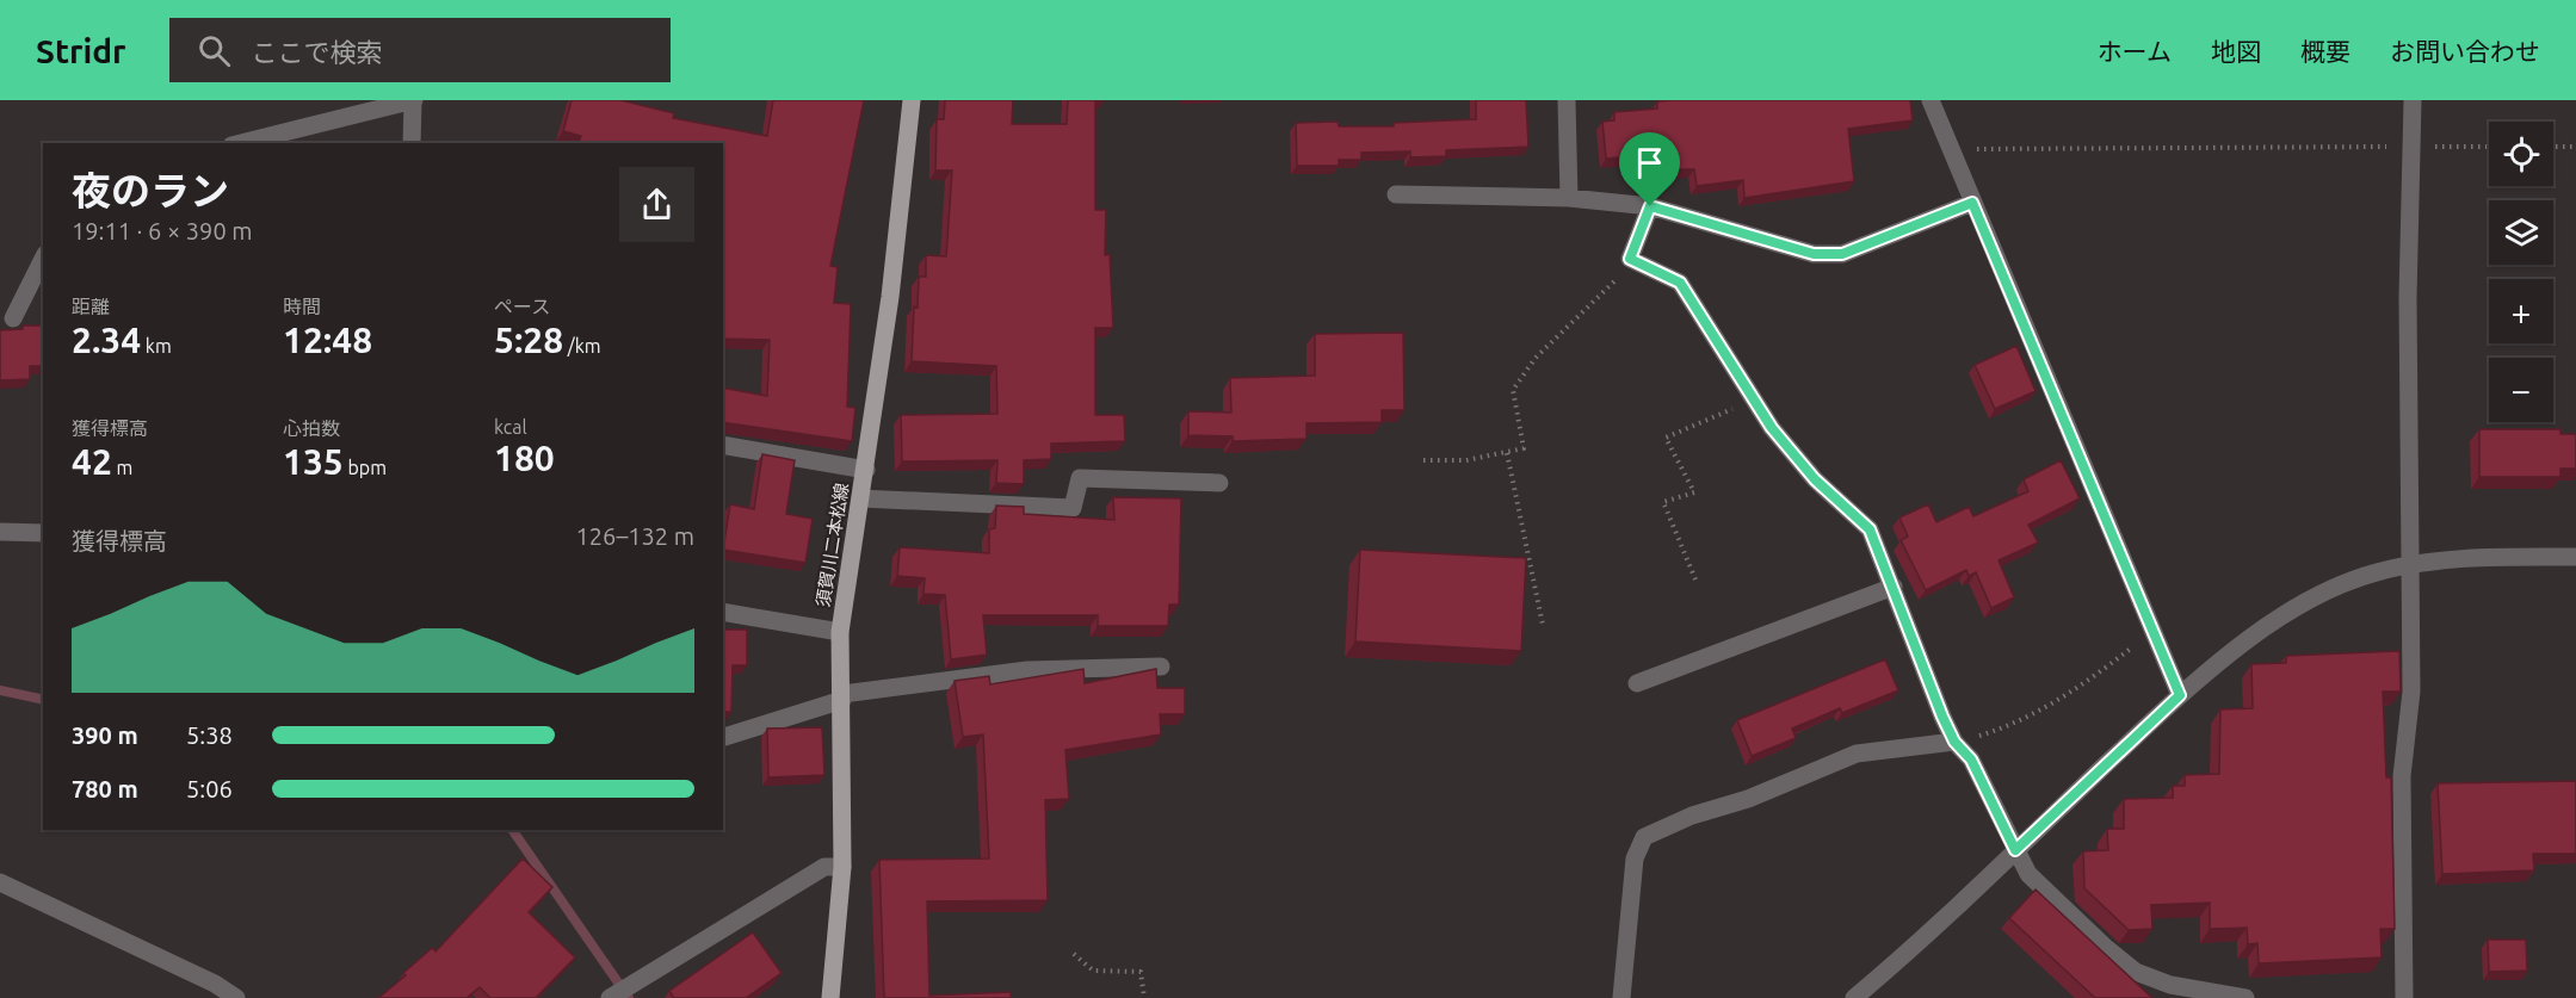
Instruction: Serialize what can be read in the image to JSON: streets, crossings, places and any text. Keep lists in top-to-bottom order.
{
  "streets": {
    "main road": ["須賀川二本松線"]
  },
  "page": {
    "header": "Stridr",
    "search": "ここで検索",
    "nav": [
      "ホーム",
      "地図",
      "概要",
      "お問い合わせ"
    ],
    "map_buttons": ["+", "−"],
    "heading": ["夜のラン", "19:11 · 6 × 390 m"],
    "stats": [
      ["距離", "2.34 km"],
      ["時間", "12:48"],
      ["ペース", "5:28 /km"],
      ["獲得標高", "42 m"],
      ["心拍数", "135 bpm"],
      ["kcal", "180"]
    ],
    "chart": ["獲得標高", "126–132 m"],
    "list": [
      {
        "name": "390 m",
        "note": "5:38"
      },
      {
        "name": "780 m",
        "note": "5:06"
      }
    ]
  }
}
